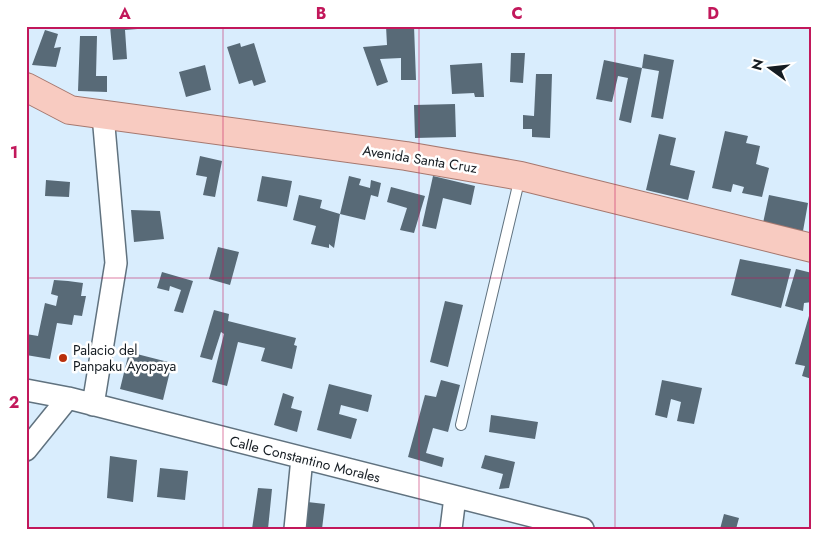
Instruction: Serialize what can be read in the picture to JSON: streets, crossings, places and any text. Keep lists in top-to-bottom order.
{
  "streets": {
    "main road": ["Avenida Santa Cruz"],
    "street": ["Calle Constantino Morales"]
  },
  "places": ["Palacio del Panpaku Ayopaya"],
  "north": "left",
  "grid": {
    "columns": [
      "A",
      "B",
      "C",
      "D"
    ],
    "rows": ["1", "2"]
  }
}
